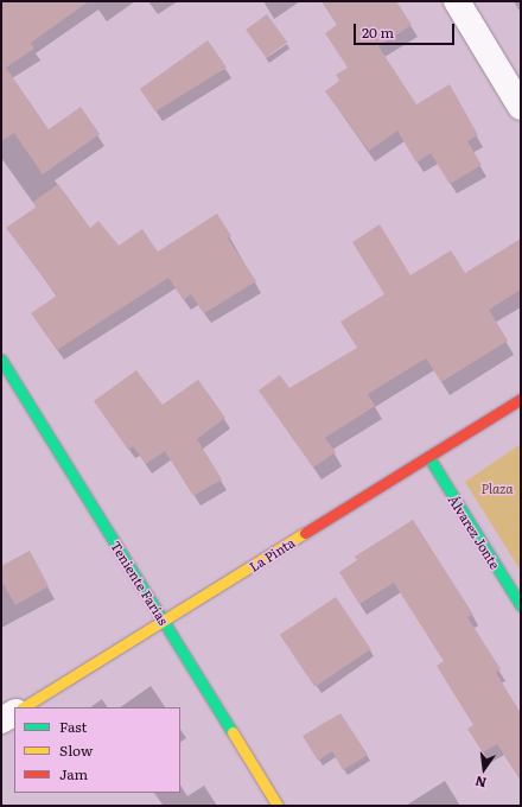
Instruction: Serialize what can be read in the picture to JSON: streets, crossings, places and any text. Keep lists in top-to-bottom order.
{
  "streets": {
    "street": ["Álvarez Jonte", "La Pinta", "Teniente Farías"]
  },
  "crossings": [
    ["Álvarez Jonte", "La Pinta"],
    ["La Pinta", "Teniente Farías"]
  ],
  "parks": ["Plaza"],
  "legend": ["Fast", "Slow", "Jam"],
  "scale_bar": "20 m",
  "north": "bottom"
}
